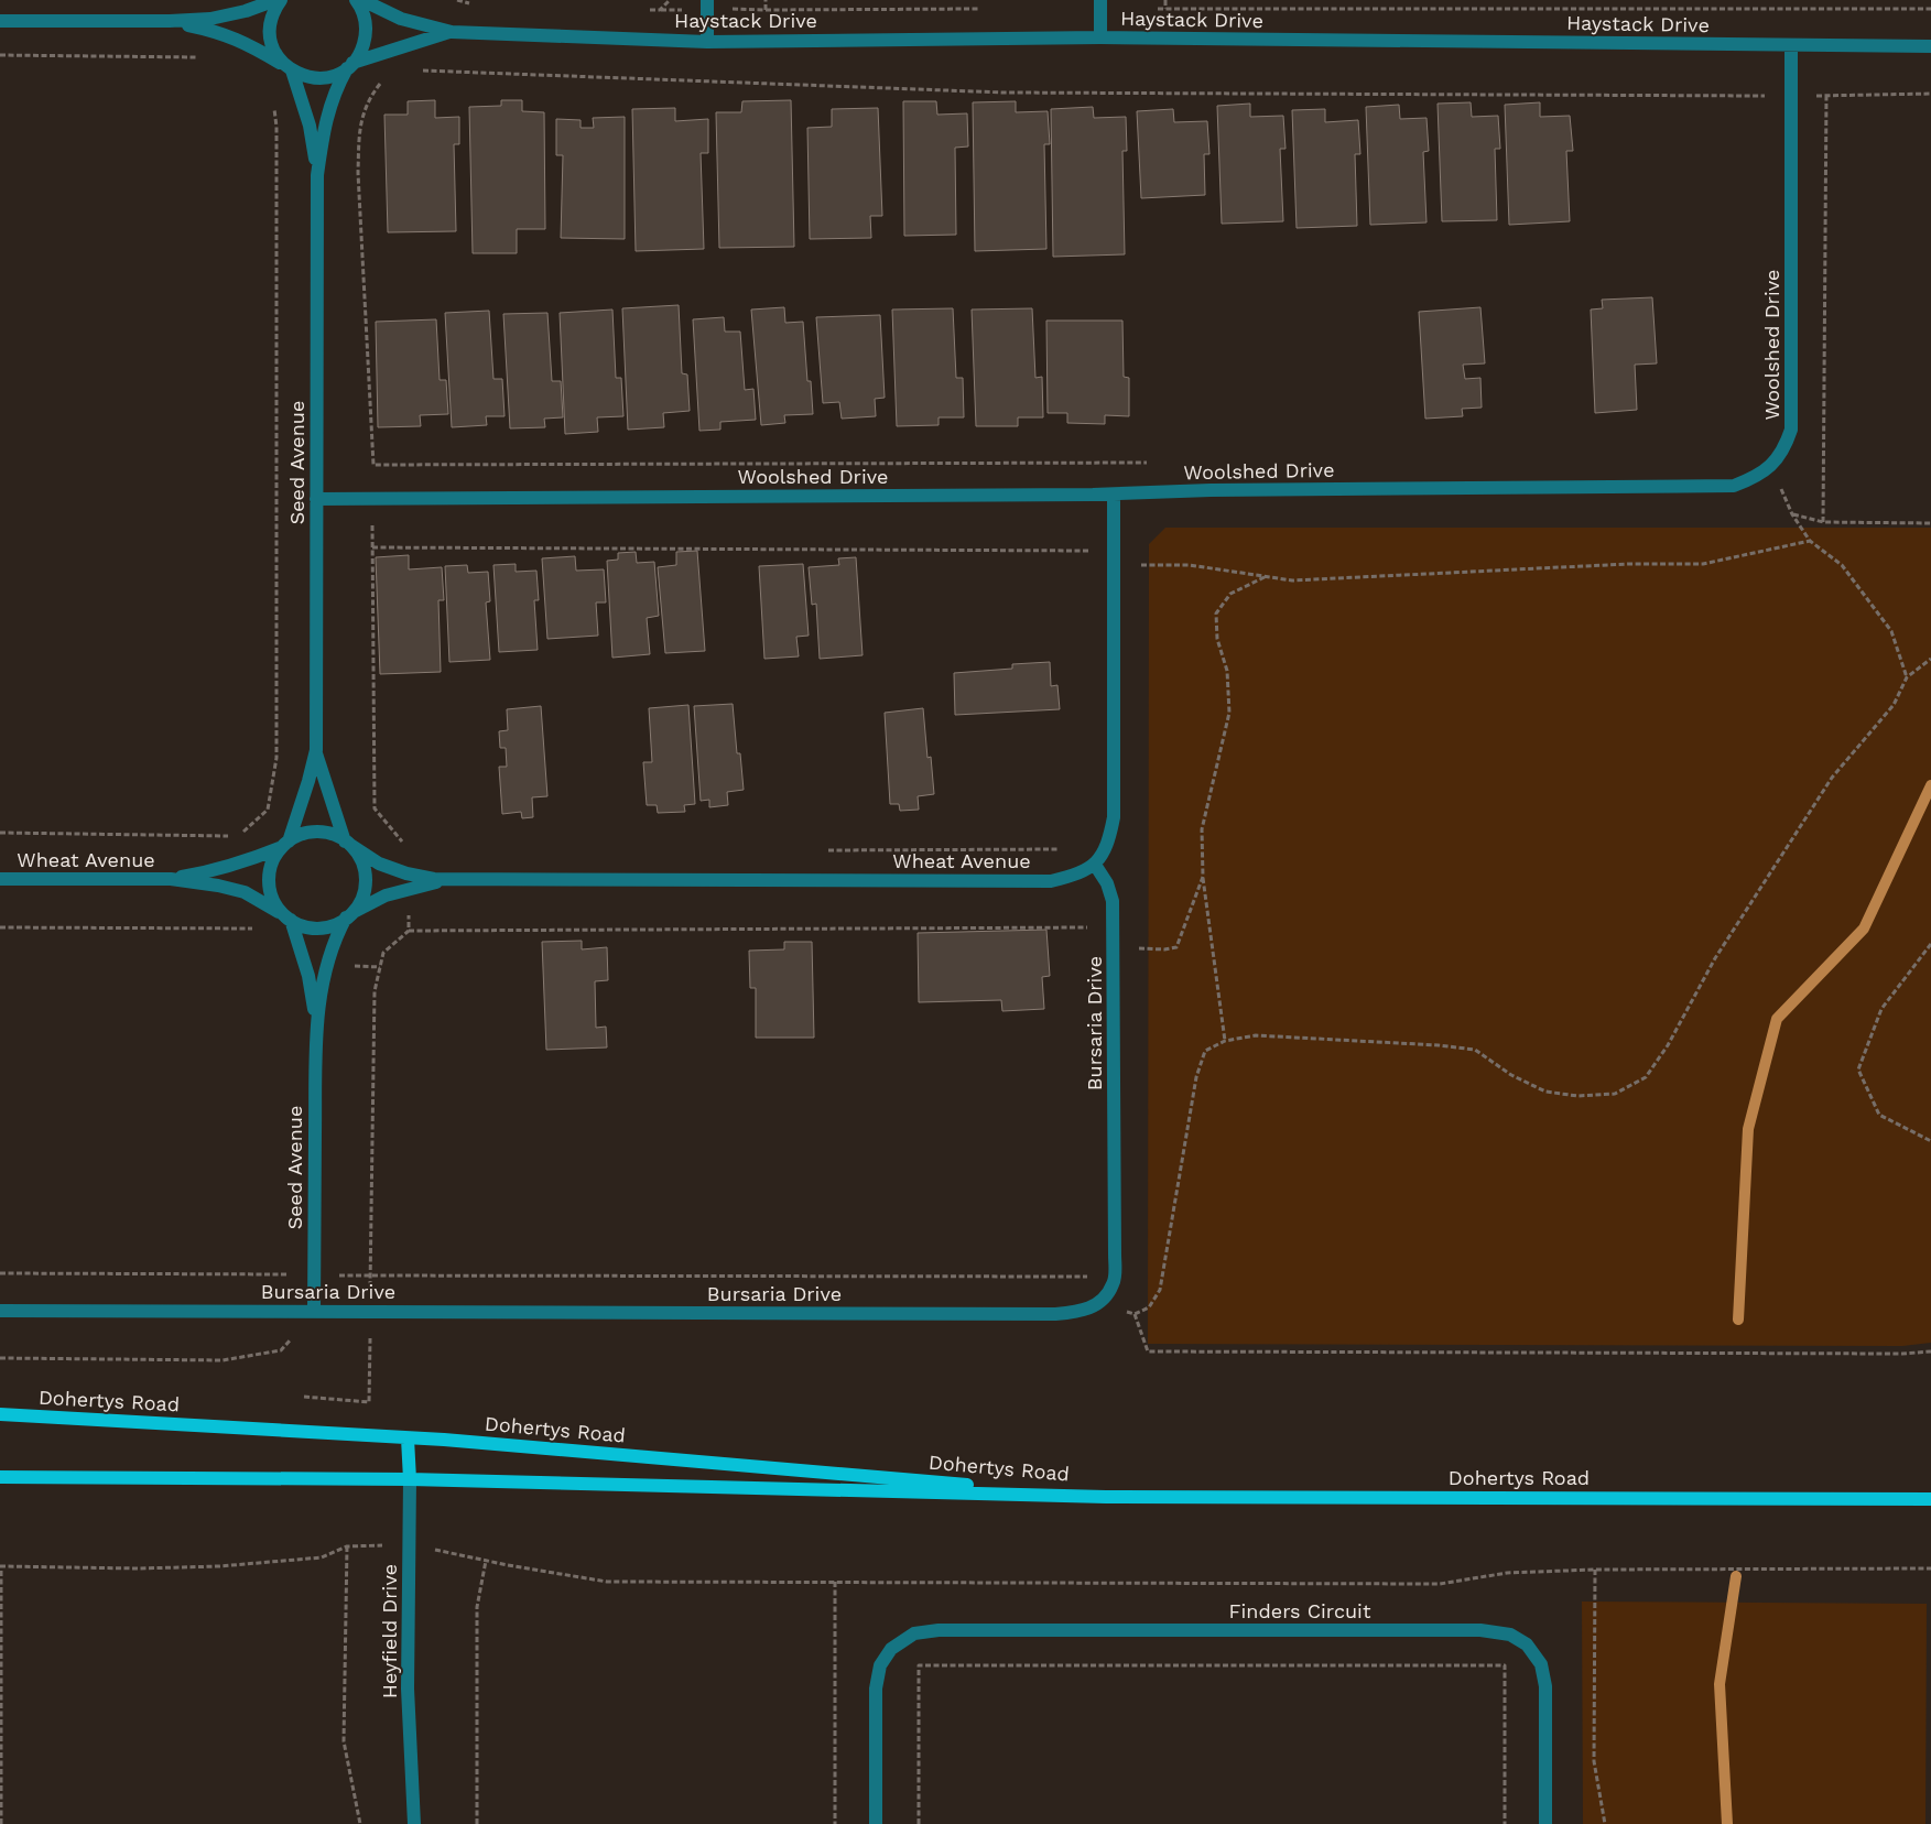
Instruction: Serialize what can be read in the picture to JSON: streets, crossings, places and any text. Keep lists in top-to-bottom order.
{
  "streets": {
    "main road": ["Dohertys Road", "Heyfield Drive"],
    "street": [
      "Haystack Drive",
      "Woolshed Drive",
      "Seed Avenue",
      "Wheat Avenue",
      "Bursaria Drive",
      "Finders Circuit"
    ]
  },
  "crossings": [
    ["Haystack Drive", "Woolshed Drive"],
    ["Haystack Drive", "Seed Avenue"],
    ["Woolshed Drive", "Seed Avenue"],
    ["Seed Avenue", "Wheat Avenue"],
    ["Seed Avenue", "Bursaria Drive"],
    ["Wheat Avenue", "Bursaria Drive"],
    ["Dohertys Road", "Heyfield Drive"]
  ]
}
